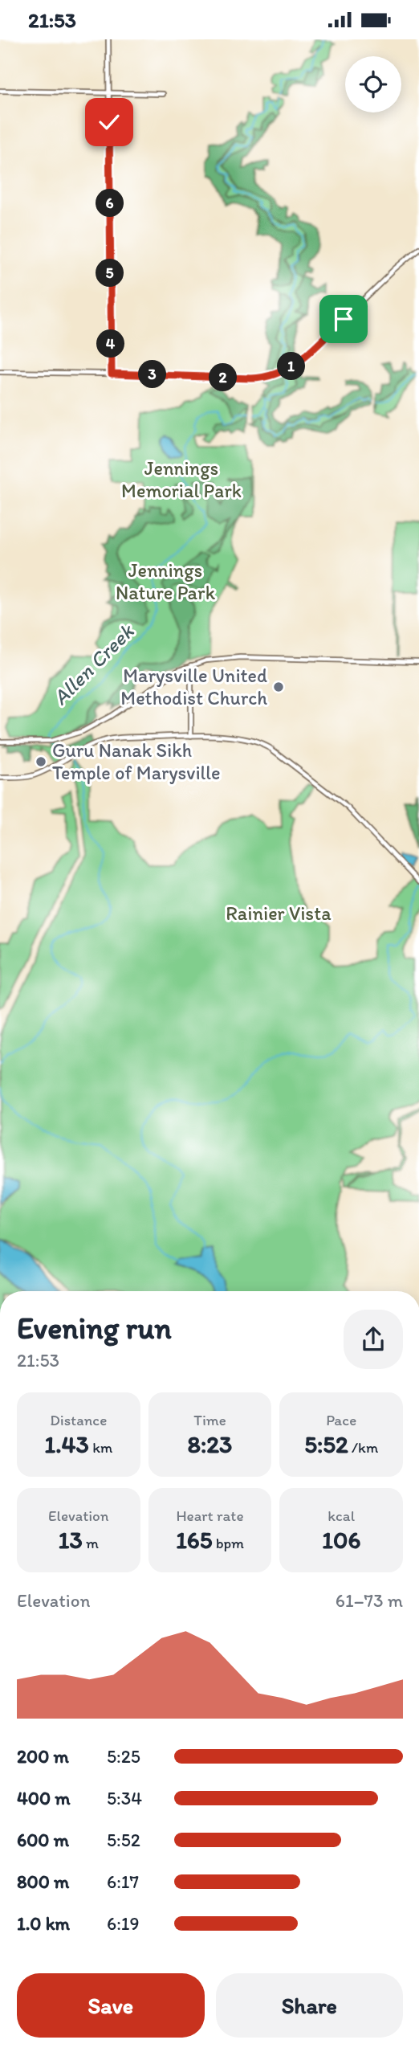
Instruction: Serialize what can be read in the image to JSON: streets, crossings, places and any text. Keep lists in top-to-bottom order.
{
  "water": ["Allen Creek"],
  "parks": ["Jennings Memorial Park", "Jennings Nature Park", "Rainier Vista"],
  "places": ["Marysville United Methodist Church", "Guru Nanak Sikh Temple of Marysville"],
  "page": {
    "status": "21:53",
    "pins": [
      "6",
      "5",
      "4",
      "1",
      "3",
      "2"
    ],
    "heading": ["Evening run", "21:53"],
    "stats": [
      ["Distance", "1.43 km"],
      ["Time", "8:23"],
      ["Pace", "5:52 /km"],
      ["Elevation", "13 m"],
      ["Heart rate", "165 bpm"],
      ["kcal", "106"]
    ],
    "chart": ["Elevation", "61–73 m"],
    "list": [
      {
        "name": "200 m",
        "note": "5:25"
      },
      {
        "name": "400 m",
        "note": "5:34"
      },
      {
        "name": "600 m",
        "note": "5:52"
      },
      {
        "name": "800 m",
        "note": "6:17"
      },
      {
        "name": "1.0 km",
        "note": "6:19"
      }
    ],
    "buttons": ["Save", "Share"]
  }
}
